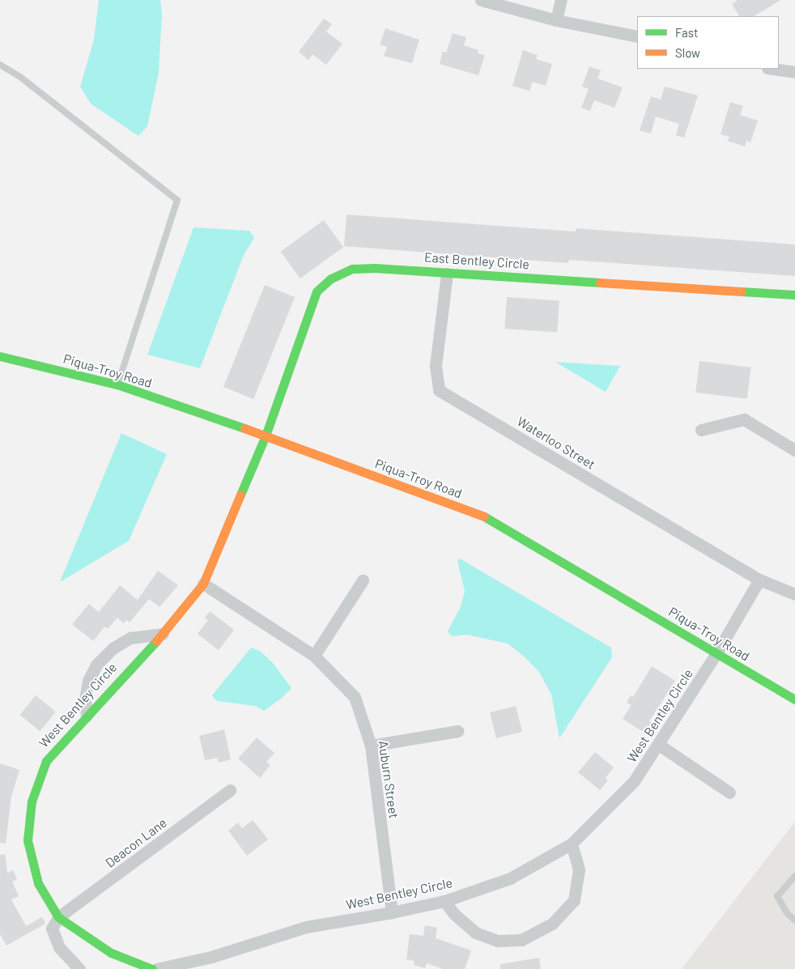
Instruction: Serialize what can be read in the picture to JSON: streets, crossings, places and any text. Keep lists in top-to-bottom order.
{
  "streets": {
    "street": [
      "East Bentley Circle",
      "Piqua-Troy Road",
      "Waterloo Street",
      "West Bentley Circle",
      "Auburn Street",
      "Deacon Lane"
    ]
  },
  "crossings": [
    ["East Bentley Circle", "Piqua-Troy Road"],
    ["East Bentley Circle", "Waterloo Street"],
    ["East Bentley Circle", "West Bentley Circle"],
    ["Piqua-Troy Road", "West Bentley Circle"],
    ["West Bentley Circle", "Auburn Street"],
    ["West Bentley Circle", "Deacon Lane"]
  ],
  "legend": ["Fast", "Slow"]
}
